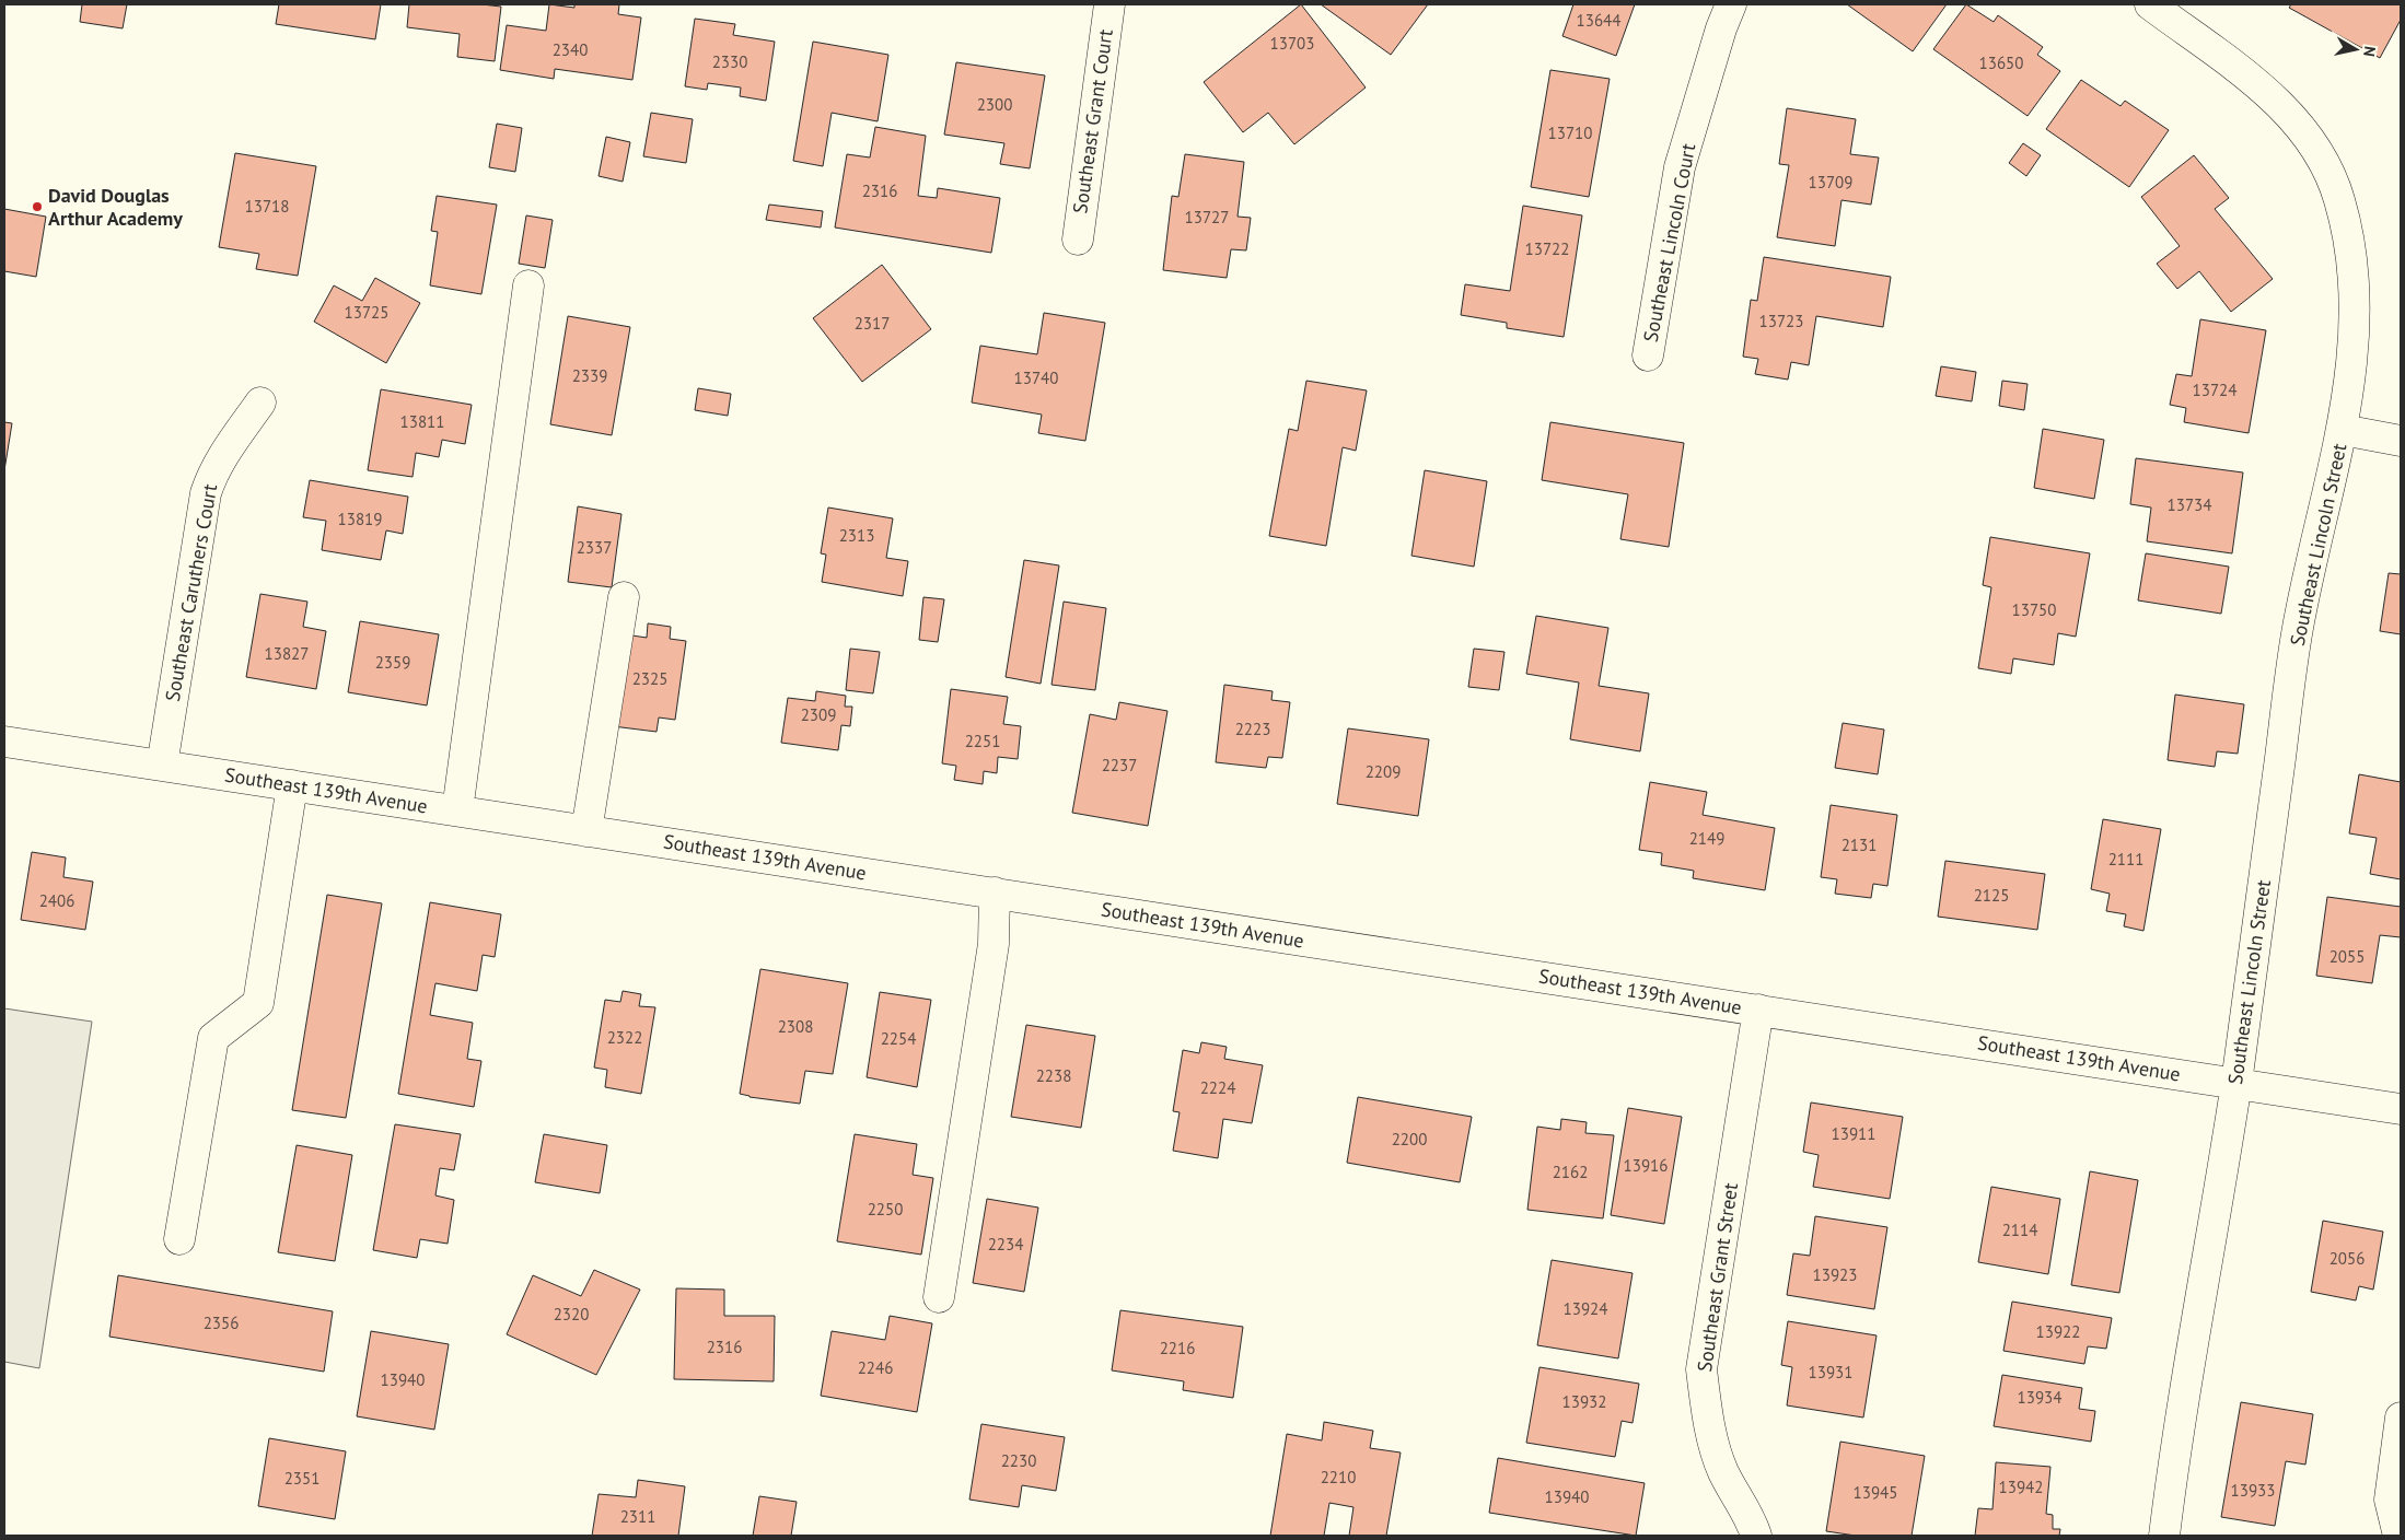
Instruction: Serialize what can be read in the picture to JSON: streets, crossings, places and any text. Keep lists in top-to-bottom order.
{
  "streets": {
    "street": [
      "Southeast Grant Court",
      "Southeast Lincoln Court",
      "Southeast Lincoln Street",
      "Southeast Caruthers Court",
      "Southeast 139th Avenue",
      "Southeast Grant Street"
    ]
  },
  "crossings": [
    ["Southeast Lincoln Street", "Southeast 139th Avenue"],
    ["Southeast Caruthers Court", "Southeast 139th Avenue"],
    ["Southeast 139th Avenue", "Southeast Grant Street"]
  ],
  "places": ["David Douglas Arthur Academy"],
  "house_numbers": [
    "13644",
    "13703",
    "2340",
    "2330",
    "13650",
    "2300",
    "13710",
    "13709",
    "2316",
    "13718",
    "13727",
    "13722",
    "13725",
    "13723",
    "2317",
    "2339",
    "13740",
    "13724",
    "13811",
    "13734",
    "13819",
    "2313",
    "2337",
    "13750",
    "13827",
    "2359",
    "2325",
    "2309",
    "2223",
    "2251",
    "2237",
    "2209",
    "2149",
    "2131",
    "2111",
    "2125",
    "2406",
    "2055",
    "2308",
    "2322",
    "2254",
    "2238",
    "2224",
    "13911",
    "2200",
    "13916",
    "2162",
    "2250",
    "2114",
    "2234",
    "2056",
    "13923",
    "13924",
    "2320",
    "2356",
    "13922",
    "2316",
    "2216",
    "2246",
    "13931",
    "13940",
    "13934",
    "13932",
    "2230",
    "2210",
    "2351",
    "13942",
    "13933",
    "13945",
    "13940",
    "2311"
  ],
  "north": "right"
}
